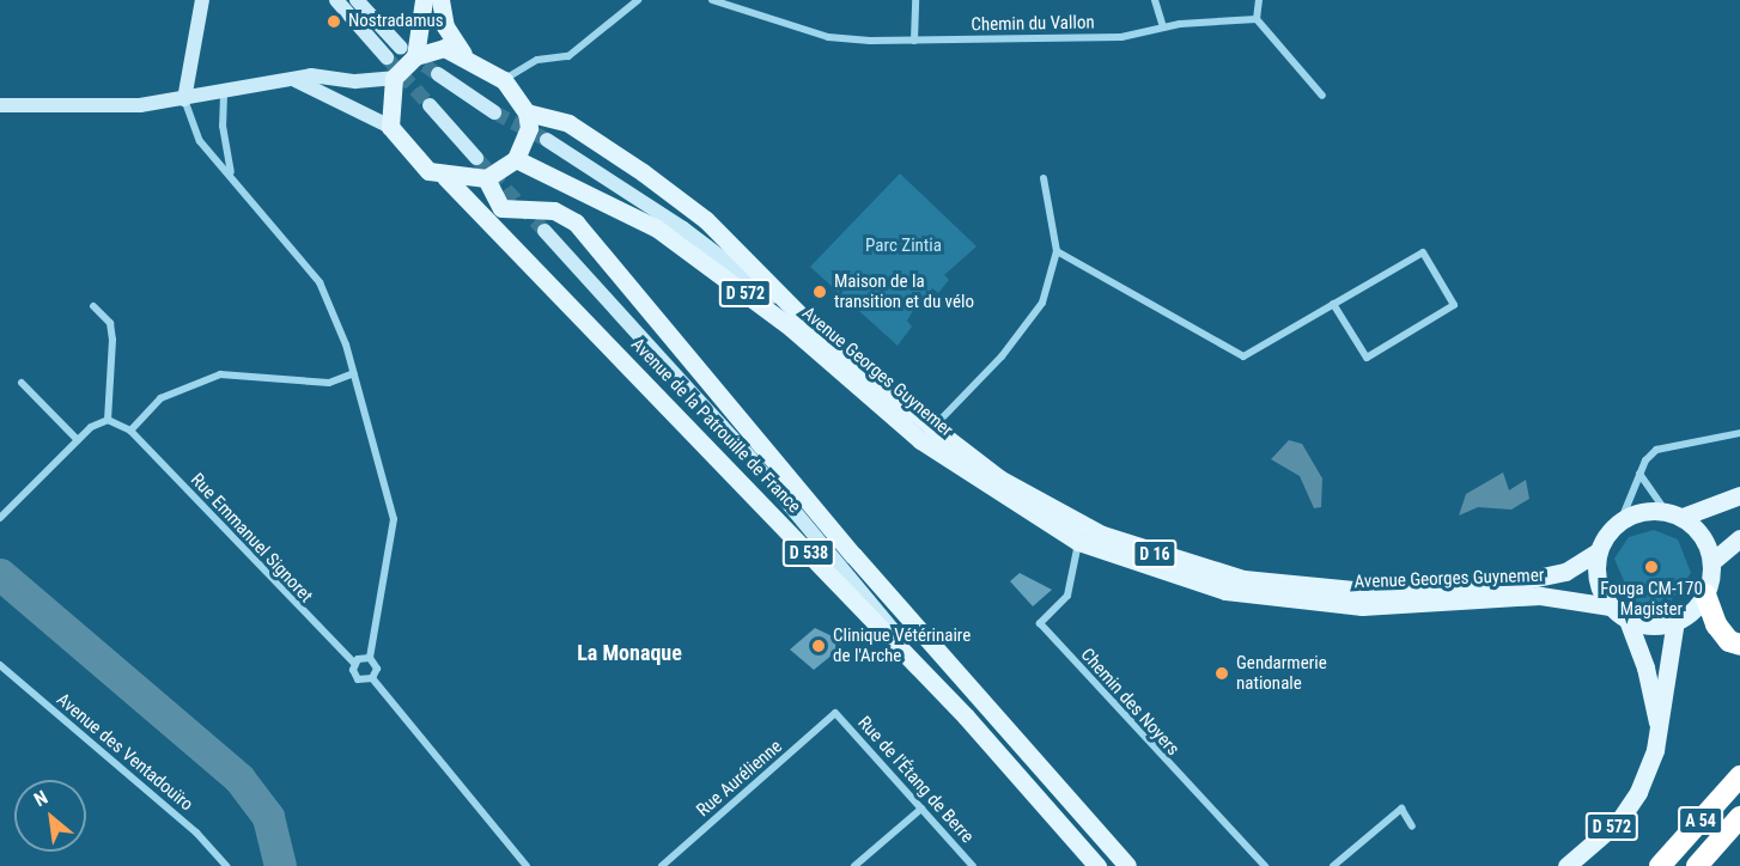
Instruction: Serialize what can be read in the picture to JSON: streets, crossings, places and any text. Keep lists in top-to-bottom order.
{
  "streets": {
    "highway": ["A 54"],
    "main road": [
      "D 572",
      "Avenue Georges Guynemer",
      "Avenue de la Patrouille de France",
      "D 538",
      "D 16"
    ],
    "street": [
      "Chemin du Vallon",
      "Rue Emmanuel Signoret",
      "Chemin des Noyers",
      "Avenue des Ventadouïro",
      "Rue Aurélienne",
      "Rue de l'Étang de Berre"
    ]
  },
  "crossings": [
    ["D 572", "Avenue Georges Guynemer"],
    ["Avenue Georges Guynemer", "Avenue de la Patrouille de France"],
    ["Avenue Georges Guynemer", "D 538"],
    ["Avenue Georges Guynemer", "Chemin des Noyers"],
    ["Avenue de la Patrouille de France", "D 538"],
    ["Rue Aurélienne", "Rue de l'Étang de Berre"]
  ],
  "districts": ["La Monaque"],
  "parks": ["Parc Zintia"],
  "places": [
    "Nostradamus",
    "Maison de la transition et du vélo",
    "Fouga CM-170 Magister",
    "Clinique Vétérinaire de l'Arche",
    "Gendarmerie nationale"
  ],
  "north": "top left"
}
